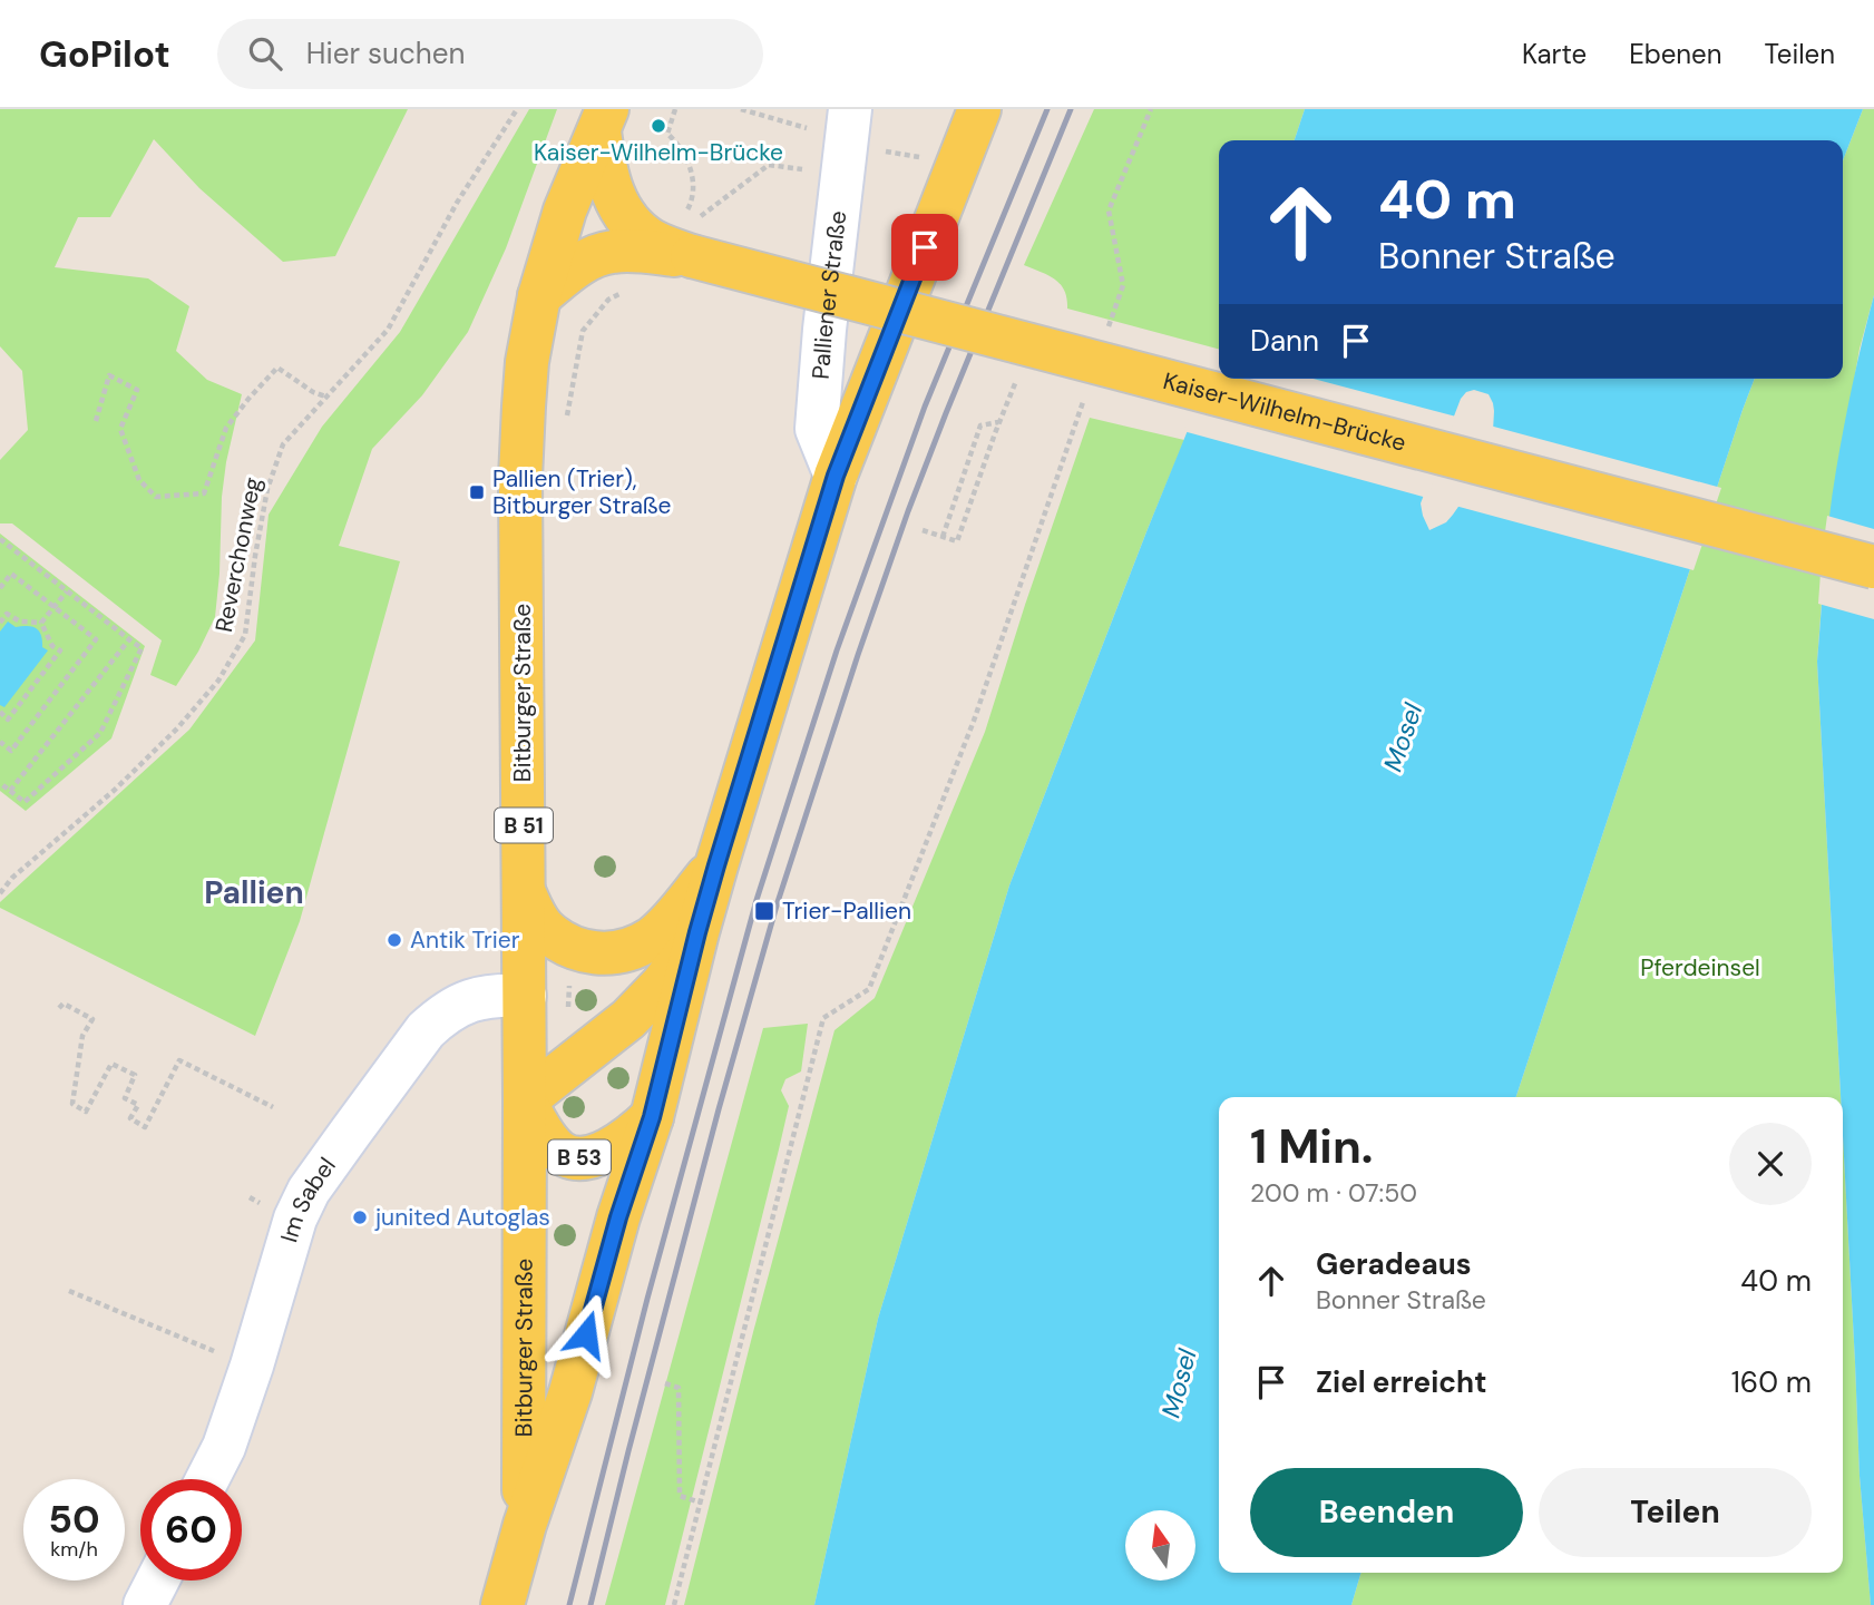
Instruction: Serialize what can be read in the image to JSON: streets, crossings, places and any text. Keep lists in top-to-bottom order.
{
  "streets": {
    "main road": [
      "Kaiser-Wilhelm-Brücke",
      "Bitburger Straße",
      "B 51",
      "B 53"
    ],
    "street": ["Palliener Straße", "Im Sabel"],
    "path": ["Reverchonweg"]
  },
  "crossings": [
    ["Kaiser-Wilhelm-Brücke", "Bitburger Straße"],
    ["Bitburger Straße", "B 51"],
    ["Bitburger Straße", "B 53"],
    ["Bitburger Straße", "Im Sabel"]
  ],
  "districts": ["Pallien"],
  "water": ["Mosel"],
  "parks": ["Pferdeinsel"],
  "places": {
    "other": ["Kaiser-Wilhelm-Brücke", "Antik Trier", "junited Autoglas"],
    "transit": ["Pallien (Trier), Bitburger Straße", "Trier-Pallien"]
  },
  "north": "top",
  "page": {
    "header": "GoPilot",
    "search": "Hier suchen",
    "nav": ["Karte", "Ebenen", "Teilen"],
    "turn": ["40 m", "Bonner Straße"],
    "then": "Dann",
    "heading": ["1 Min.", "200 m · 07:50"],
    "list": [
      {
        "name": "Geradeaus",
        "note": "Bonner Straße",
        "value": "40 m"
      },
      {
        "name": "Ziel erreicht",
        "value": "160 m"
      }
    ],
    "buttons": ["Beenden", "Teilen"],
    "speed": "50 km/h",
    "limit": "60"
  }
}
